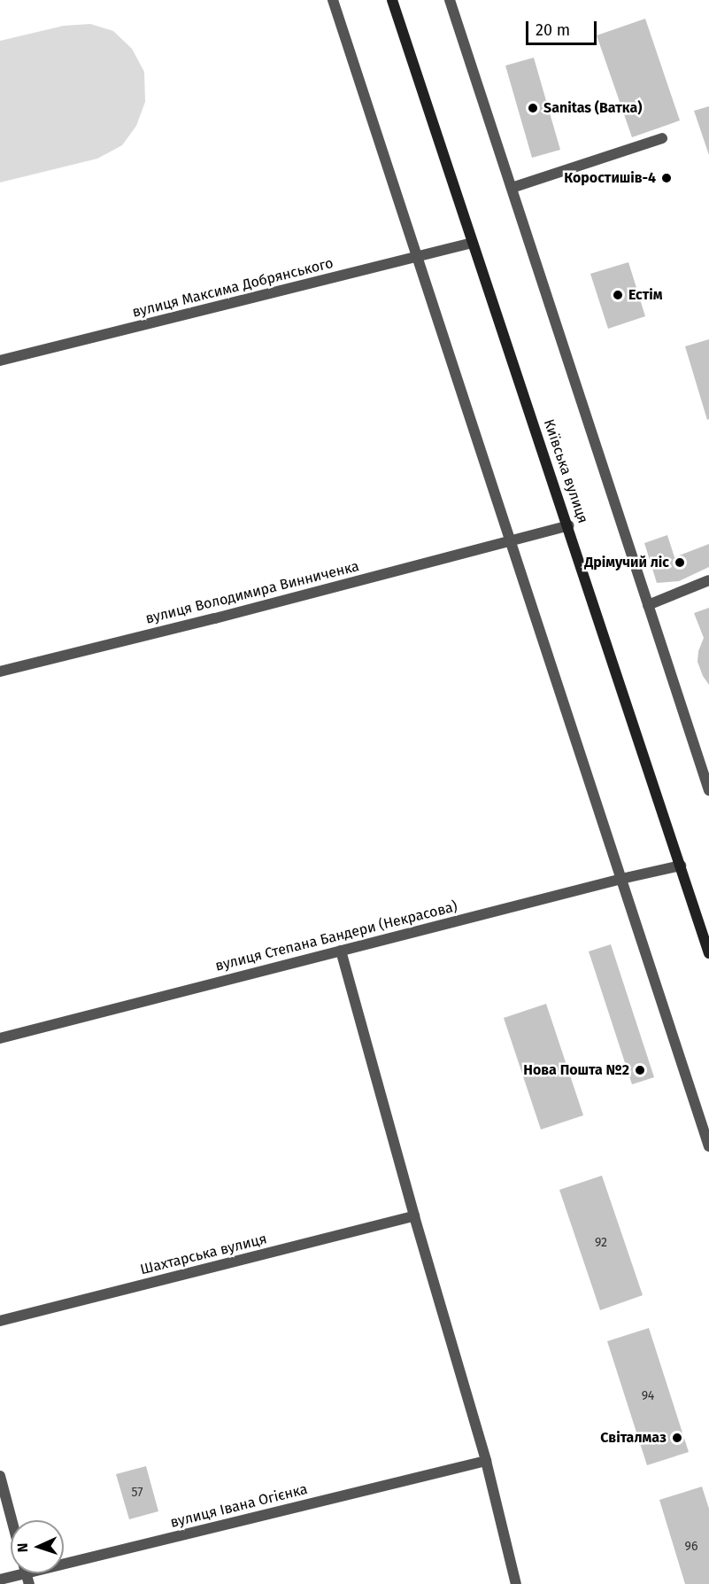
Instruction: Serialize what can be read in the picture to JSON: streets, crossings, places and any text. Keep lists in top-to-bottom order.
{
  "streets": {
    "main road": ["Київська вулиця"],
    "street": [
      "вулиця Максима Добрянського",
      "вулиця Володимира Винниченка",
      "вулиця Степана Бандери (Некрасова)",
      "Шахтарська вулиця",
      "вулиця Івана Огієнка"
    ]
  },
  "crossings": [
    ["вулиця Максима Добрянського", "Київська вулиця"],
    ["Київська вулиця", "вулиця Володимира Винниченка"],
    ["Київська вулиця", "вулиця Степана Бандери (Некрасова)"]
  ],
  "places": [
    "Sanitas (Ватка)",
    "Коростишів-4",
    "Естім",
    "Дрімучий ліс",
    "Нова Пошта №2",
    "Світалмаз"
  ],
  "house_numbers": [
    "92",
    "94",
    "57",
    "96"
  ],
  "scale_bar": "20 m",
  "north": "left"
}
